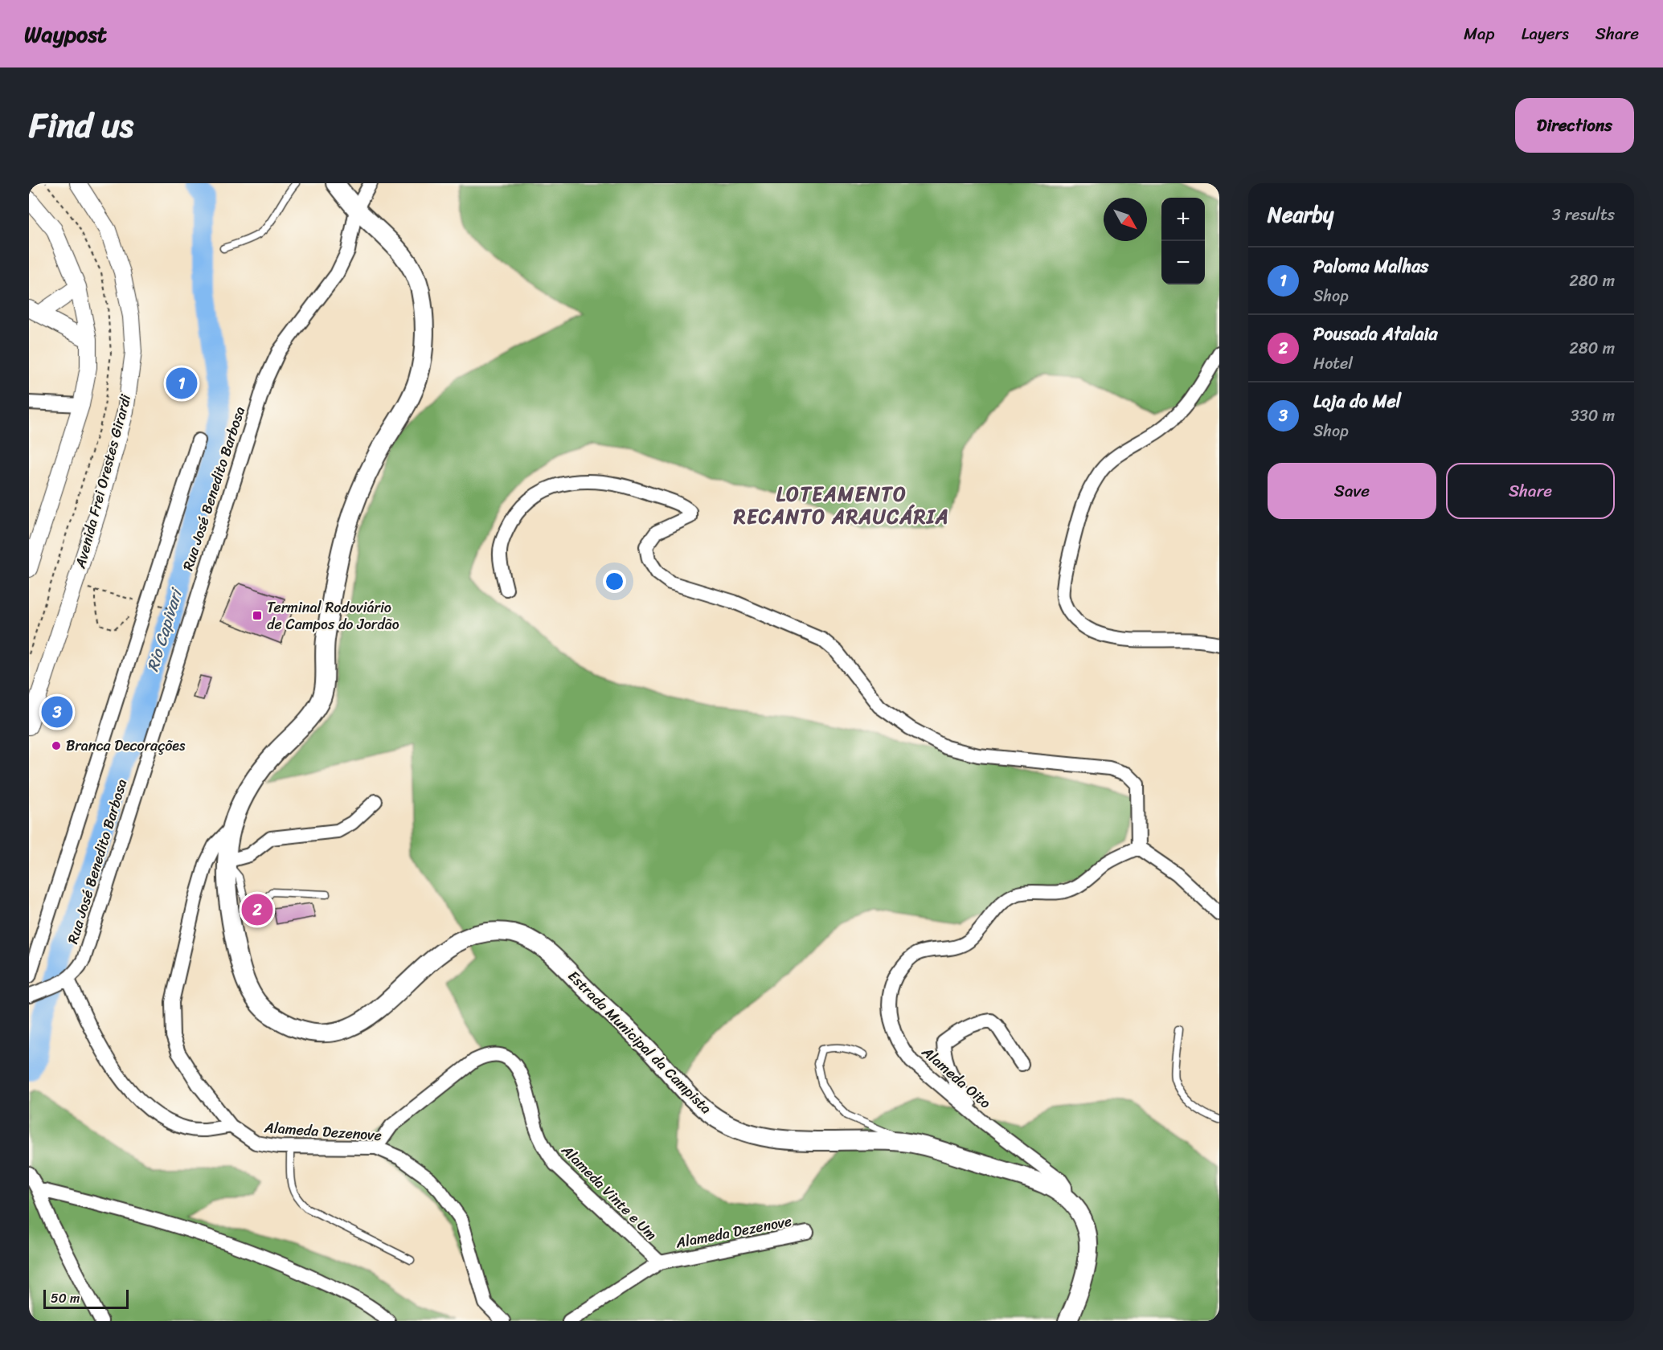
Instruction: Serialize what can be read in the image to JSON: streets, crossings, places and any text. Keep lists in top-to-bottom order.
{
  "streets": {
    "main road": ["Estrada Municipal da Campista"],
    "street": [
      "Avenida Frei Orestes Girardi",
      "Rua José Benedito Barbosa",
      "Alameda Oito",
      "Alameda Dezenove",
      "Alameda Vinte e Um"
    ]
  },
  "crossings": [
    ["Rua José Benedito Barbosa", "Estrada Municipal da Campista"],
    ["Estrada Municipal da Campista", "Alameda Oito"],
    ["Estrada Municipal da Campista", "Alameda Dezenove"],
    ["Alameda Dezenove", "Alameda Vinte e Um"]
  ],
  "districts": ["LOTEAMENTO RECANTO ARAUCÁRIA"],
  "water": ["Rio Capivari"],
  "places": {
    "transit": ["Terminal Rodoviário de Campos do Jordão"],
    "other": ["Branca Decorações"]
  },
  "scale_bar": "50 m",
  "north": "bottom right",
  "page": {
    "header": "Waypost",
    "nav": ["Map", "Layers", "Share"],
    "title": "Find us",
    "buttons": [
      "Directions",
      ["Save", "Share"]
    ],
    "heading": ["Nearby", "3 results"],
    "map_buttons": ["+", "−"],
    "list": [
      {
        "mark": "1",
        "name": "Paloma Malhas",
        "note": "Shop",
        "value": "280 m"
      },
      {
        "mark": "2",
        "name": "Pousada Atalaia",
        "note": "Hotel",
        "value": "280 m"
      },
      {
        "mark": "3",
        "name": "Loja do Mel",
        "note": "Shop",
        "value": "330 m"
      }
    ],
    "pins": ["1", "3", "2"],
    "scale": "50 m"
  }
}
